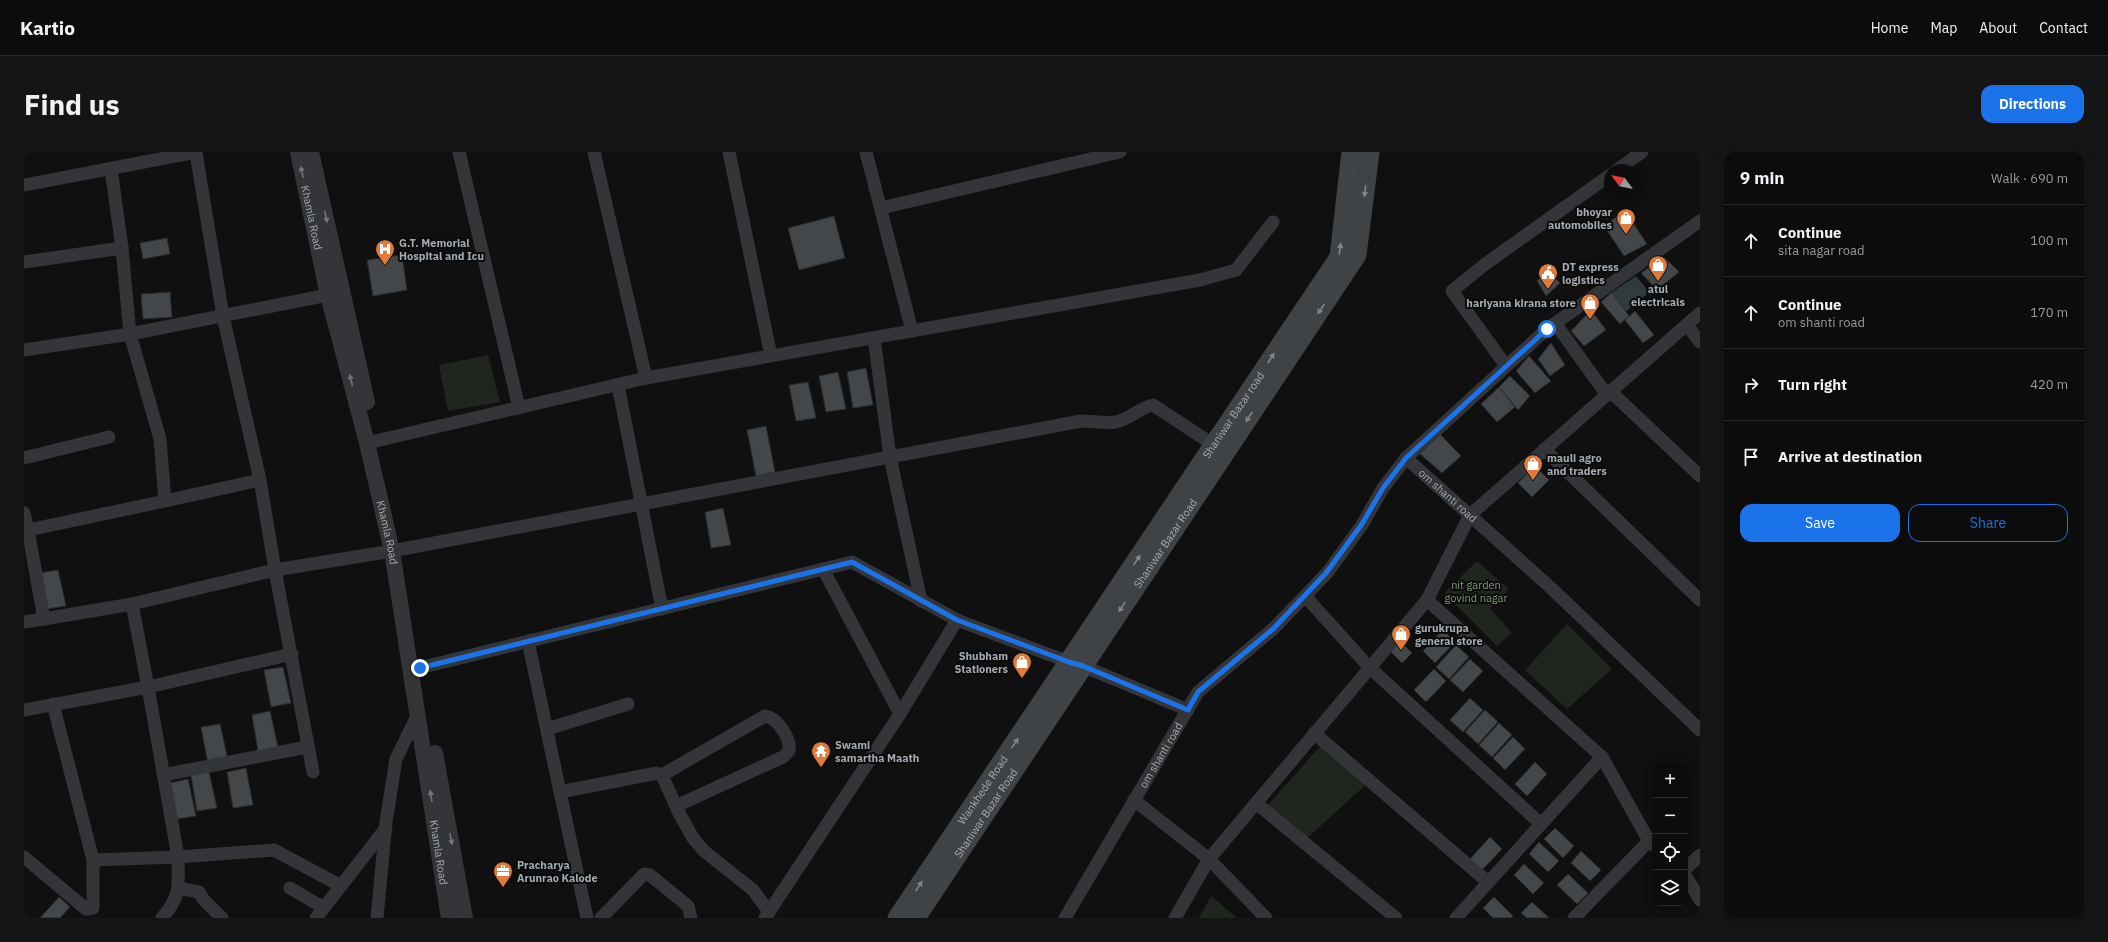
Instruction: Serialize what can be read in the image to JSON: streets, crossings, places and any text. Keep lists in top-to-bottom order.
{
  "streets": {
    "main road": ["Shaniwar Bazar road", "Shaniwar Bazar Road", "Wankhede Road"],
    "street": ["Khamla Road", "om shanti road"]
  },
  "crossings": [
    ["Shaniwar Bazar road", "Shaniwar Bazar Road"],
    ["Shaniwar Bazar road", "Wankhede Road"],
    ["Shaniwar Bazar Road", "Wankhede Road"]
  ],
  "one_way": ["Shaniwar Bazar road", "Shaniwar Bazar Road", "Wankhede Road"],
  "parks": ["nit garden govind nagar"],
  "places": {
    "shop": [
      "bhoyar automobiles",
      "atul electricals",
      "hariyana kirana store",
      "mauli agro and traders",
      "gurukrupa general store",
      "Shubham Stationers"
    ],
    "hospital": ["G.T. Memorial Hospital and Icu"],
    "public building": ["DT express logistics"],
    "temple": ["Swami samartha Maath"],
    "office": ["Pracharya Arunrao Kalode"]
  },
  "north": "top left",
  "page": {
    "header": "Kartio",
    "nav": [
      "Home",
      "Map",
      "About",
      "Contact"
    ],
    "buttons": [
      "Directions",
      ["Save", "Share"]
    ],
    "title": "Find us",
    "heading": ["9 min", "Walk · 690 m"],
    "list": [
      ["Continue", "sita nagar road", "100 m"],
      ["Continue", "om shanti road", "170 m"],
      ["Turn right", "420 m"],
      "Arrive at destination"
    ],
    "map_buttons": ["+", "−"]
  }
}
